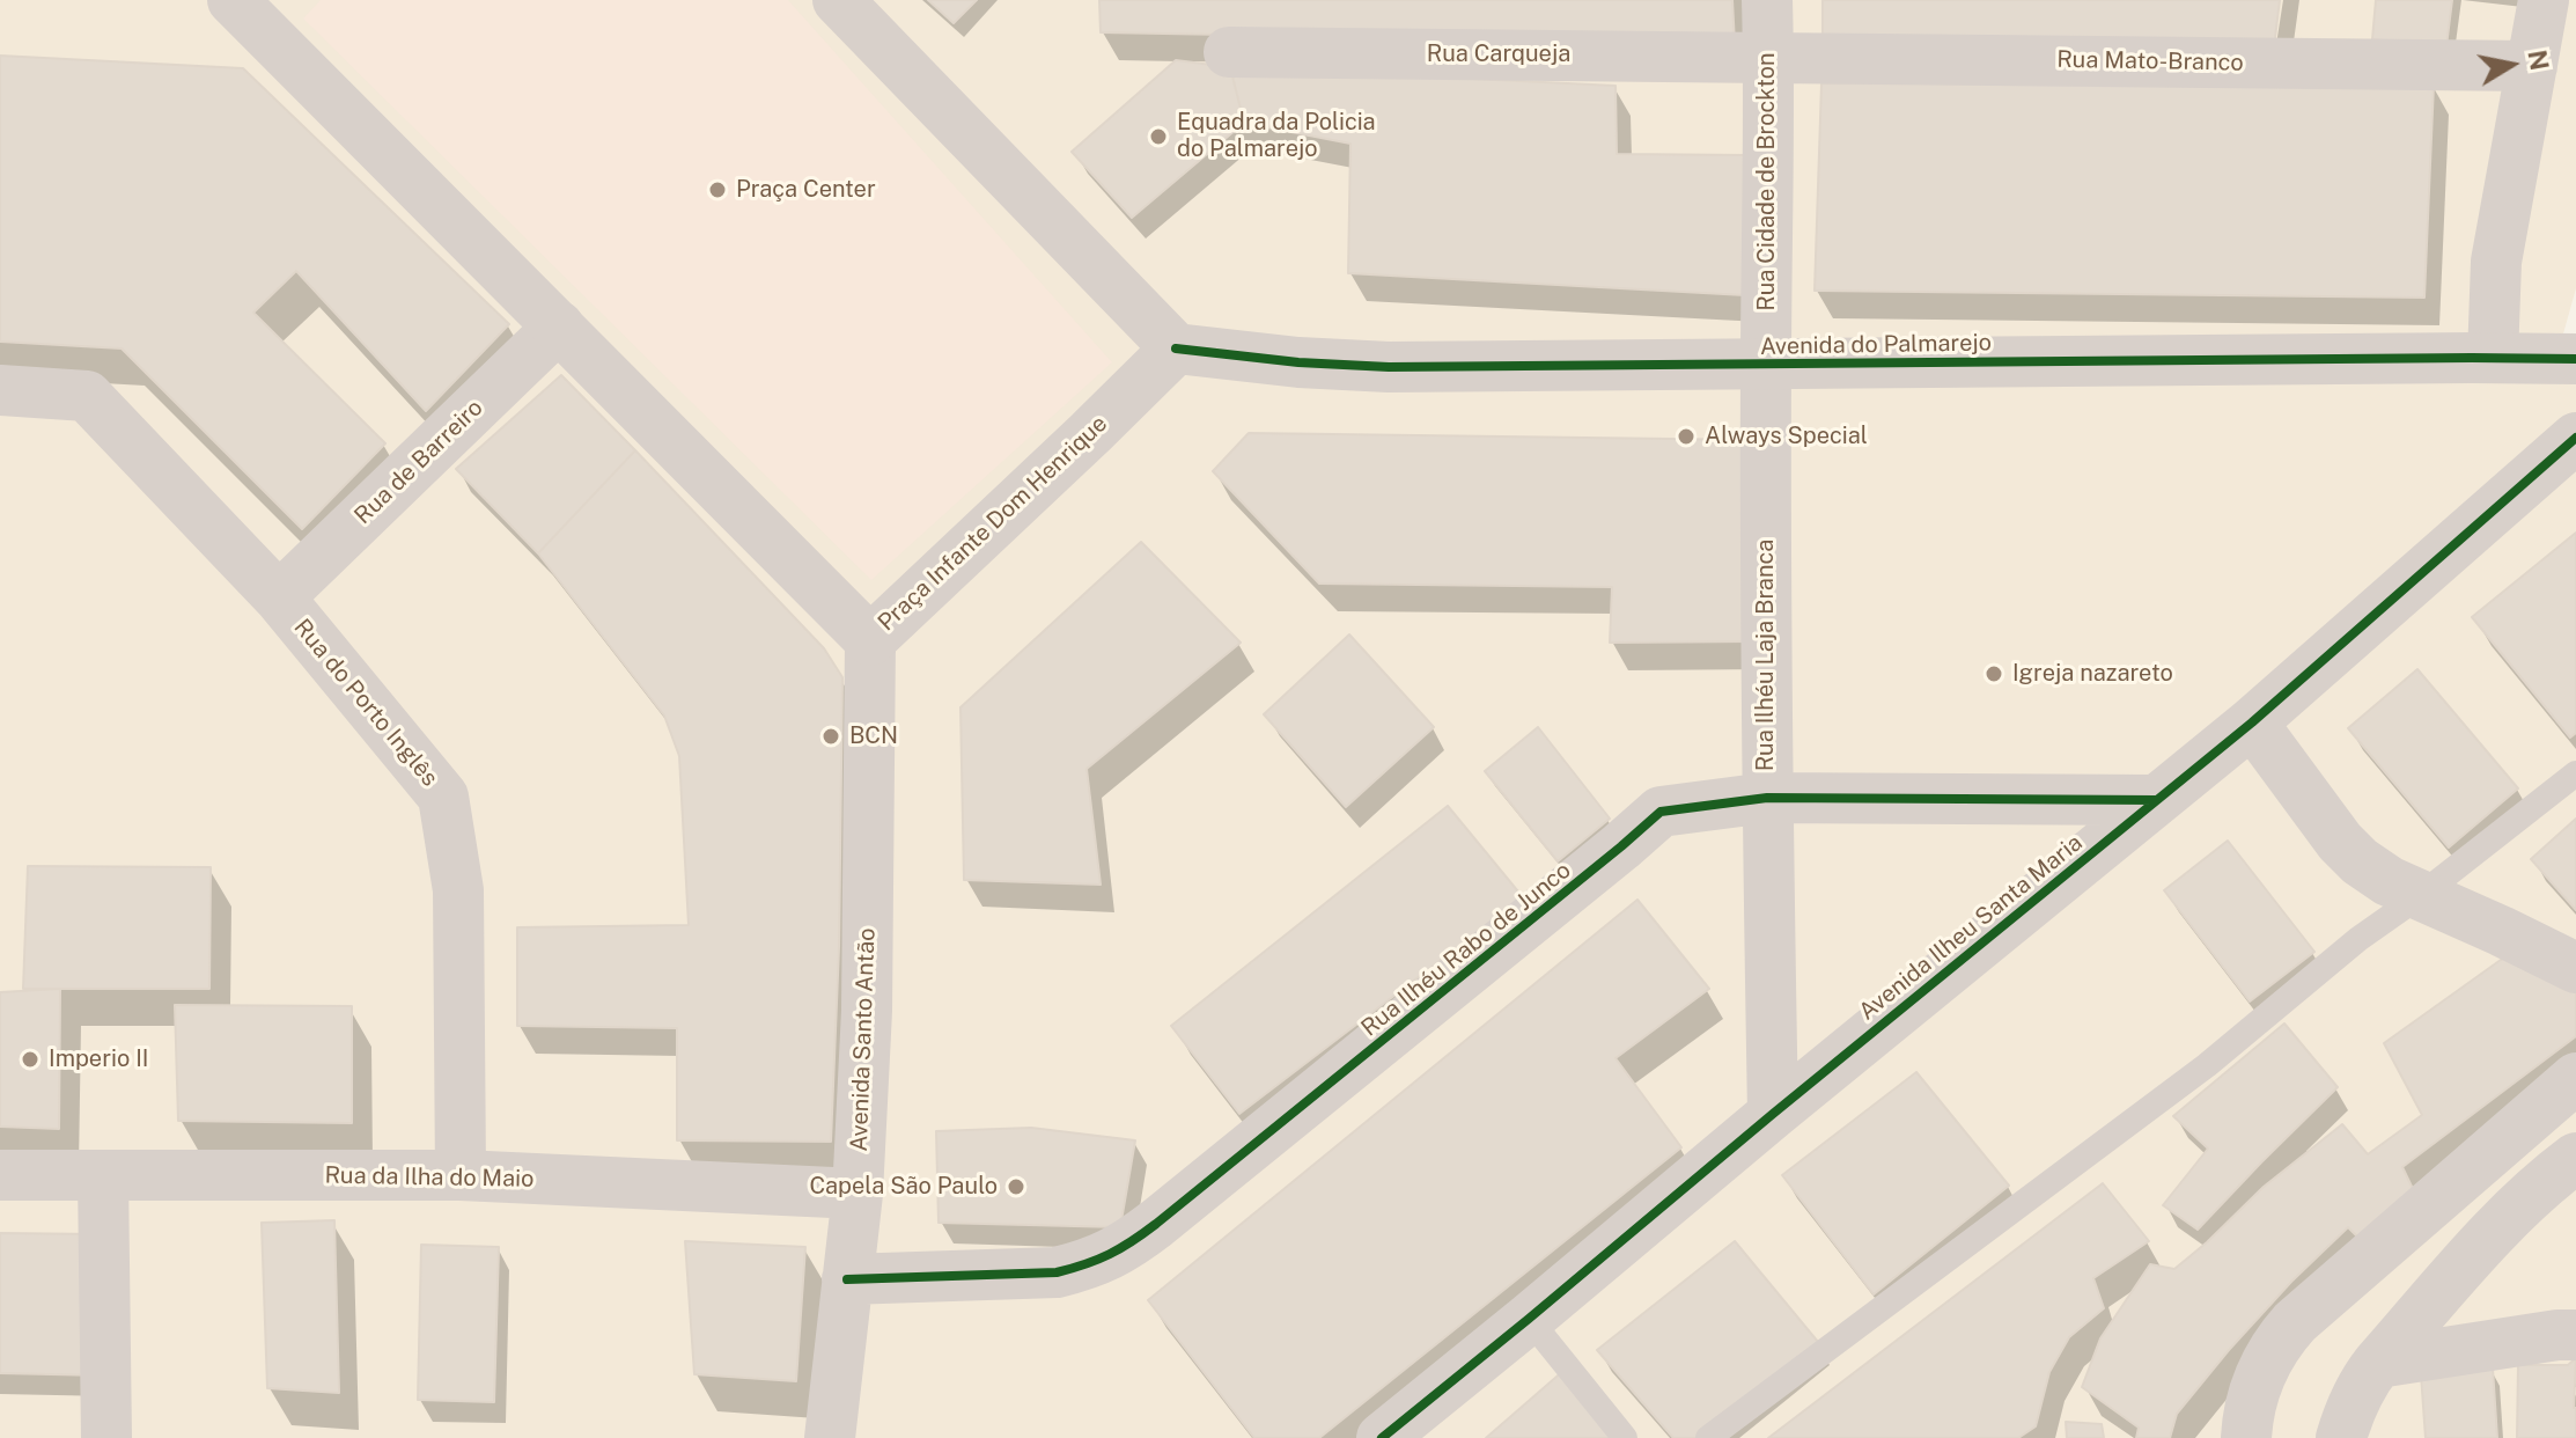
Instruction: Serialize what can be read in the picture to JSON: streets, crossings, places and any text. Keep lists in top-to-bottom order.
{
  "streets": {
    "street": [
      "Rua Carqueja",
      "Rua Mato-Branco",
      "Rua Cidade de Brockton",
      "Avenida do Palmarejo",
      "Rua de Barreiro",
      "Praça Infante Dom Henrique",
      "Rua Ilhéu Laja Branca",
      "Rua do Porto Inglês",
      "Avenida Ilheu Santa Maria",
      "Rua Ilhéu Rabo de Junco",
      "Avenida Santo Antão",
      "Rua da Ilha do Maio"
    ]
  },
  "crossings": [
    ["Rua Carqueja", "Rua Mato-Branco"],
    ["Rua Carqueja", "Rua Cidade de Brockton"],
    ["Rua Mato-Branco", "Rua Cidade de Brockton"],
    ["Rua Cidade de Brockton", "Avenida do Palmarejo"],
    ["Rua Cidade de Brockton", "Rua Ilhéu Laja Branca"],
    ["Avenida do Palmarejo", "Praça Infante Dom Henrique"],
    ["Avenida do Palmarejo", "Rua Ilhéu Laja Branca"],
    ["Rua de Barreiro", "Praça Infante Dom Henrique"],
    ["Rua de Barreiro", "Rua do Porto Inglês"],
    ["Praça Infante Dom Henrique", "Avenida Santo Antão"],
    ["Rua Ilhéu Laja Branca", "Avenida Ilheu Santa Maria"],
    ["Rua Ilhéu Laja Branca", "Rua Ilhéu Rabo de Junco"],
    ["Rua do Porto Inglês", "Rua da Ilha do Maio"],
    ["Avenida Ilheu Santa Maria", "Rua Ilhéu Rabo de Junco"],
    ["Rua Ilhéu Rabo de Junco", "Avenida Santo Antão"],
    ["Avenida Santo Antão", "Rua da Ilha do Maio"]
  ],
  "places": [
    "Equadra da Policia do Palmarejo",
    "Praça Center",
    "Always Special",
    "Igreja nazareto",
    "BCN",
    "Imperio II",
    "Capela São Paulo"
  ],
  "north": "right"
}
